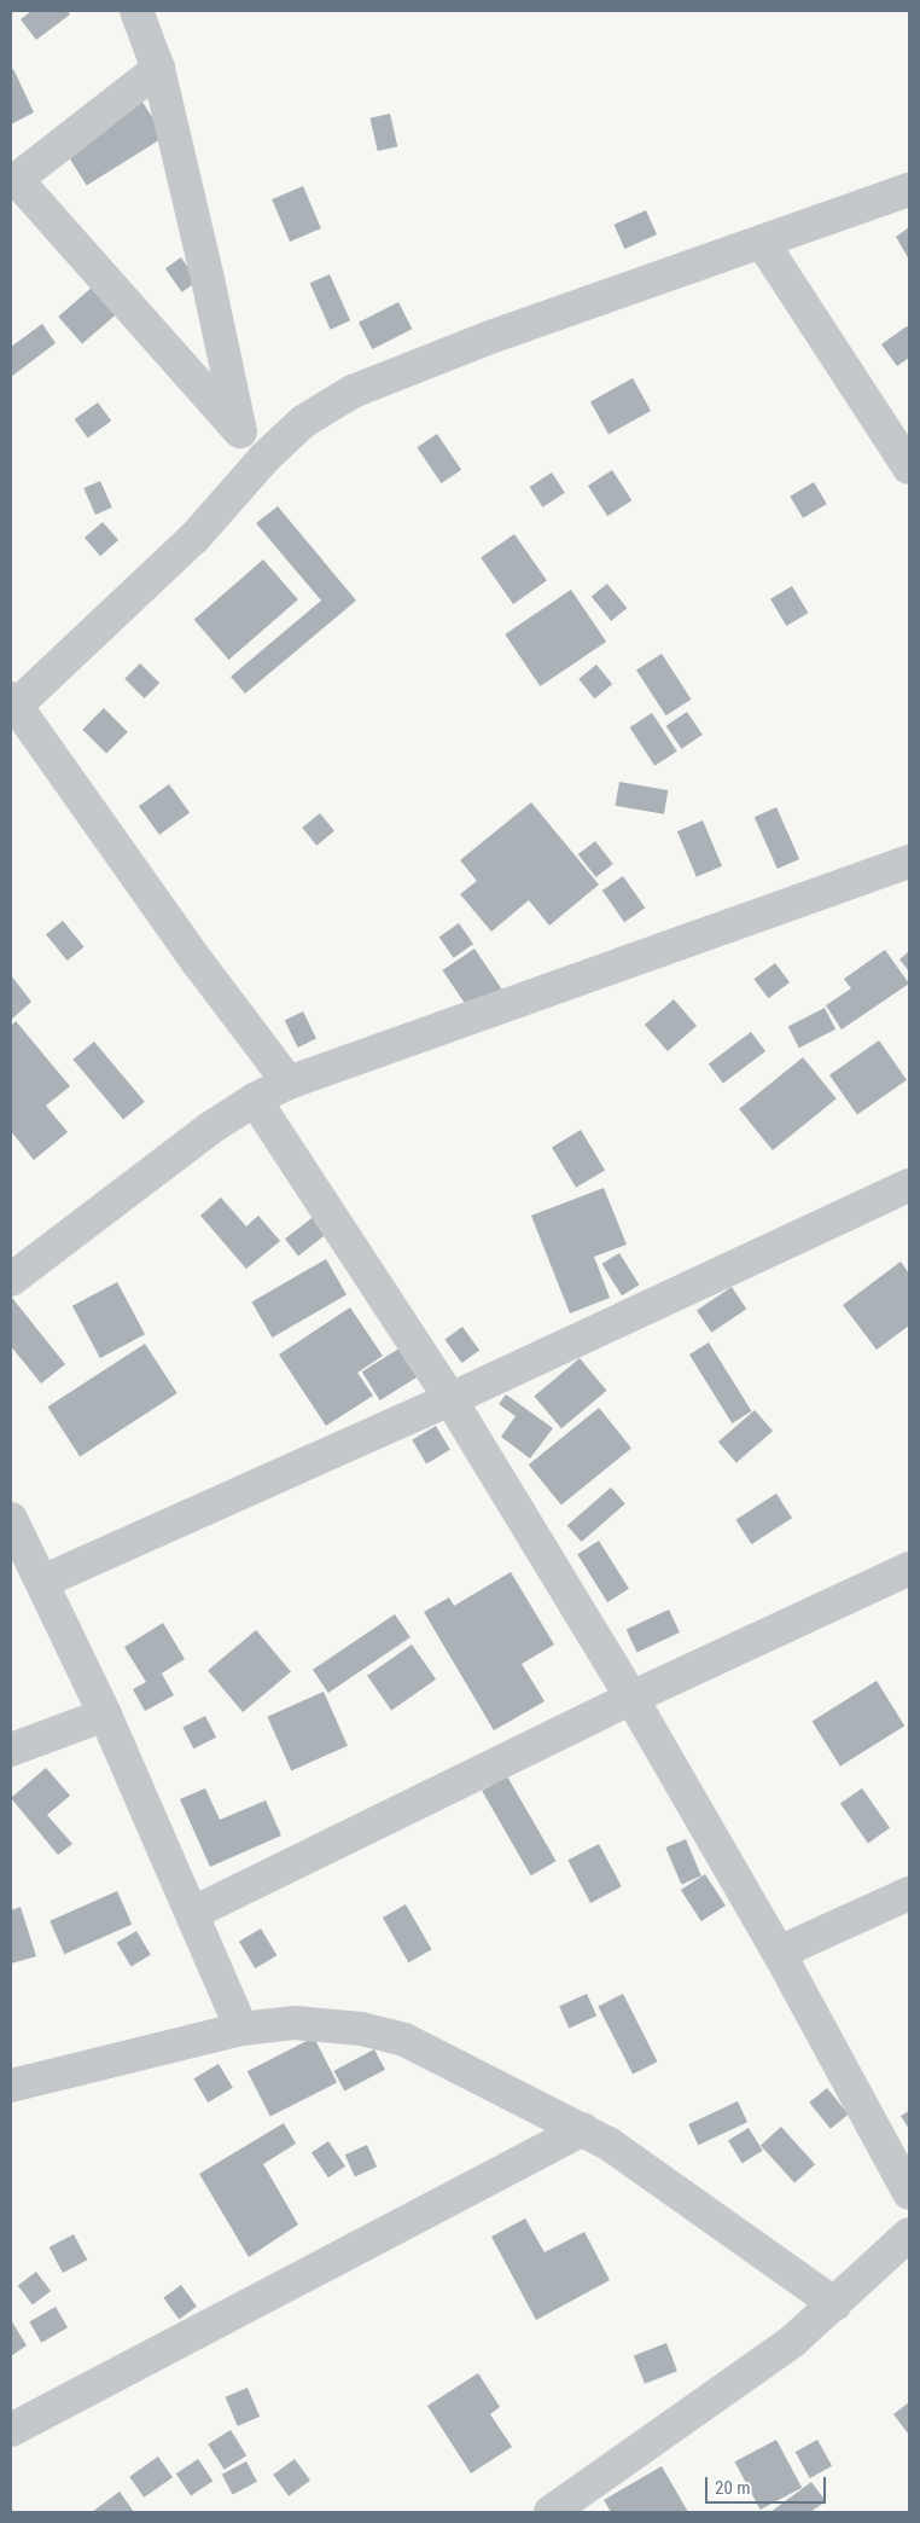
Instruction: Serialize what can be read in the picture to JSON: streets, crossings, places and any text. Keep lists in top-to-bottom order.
{
  "scale_bar": "20 m"
}
